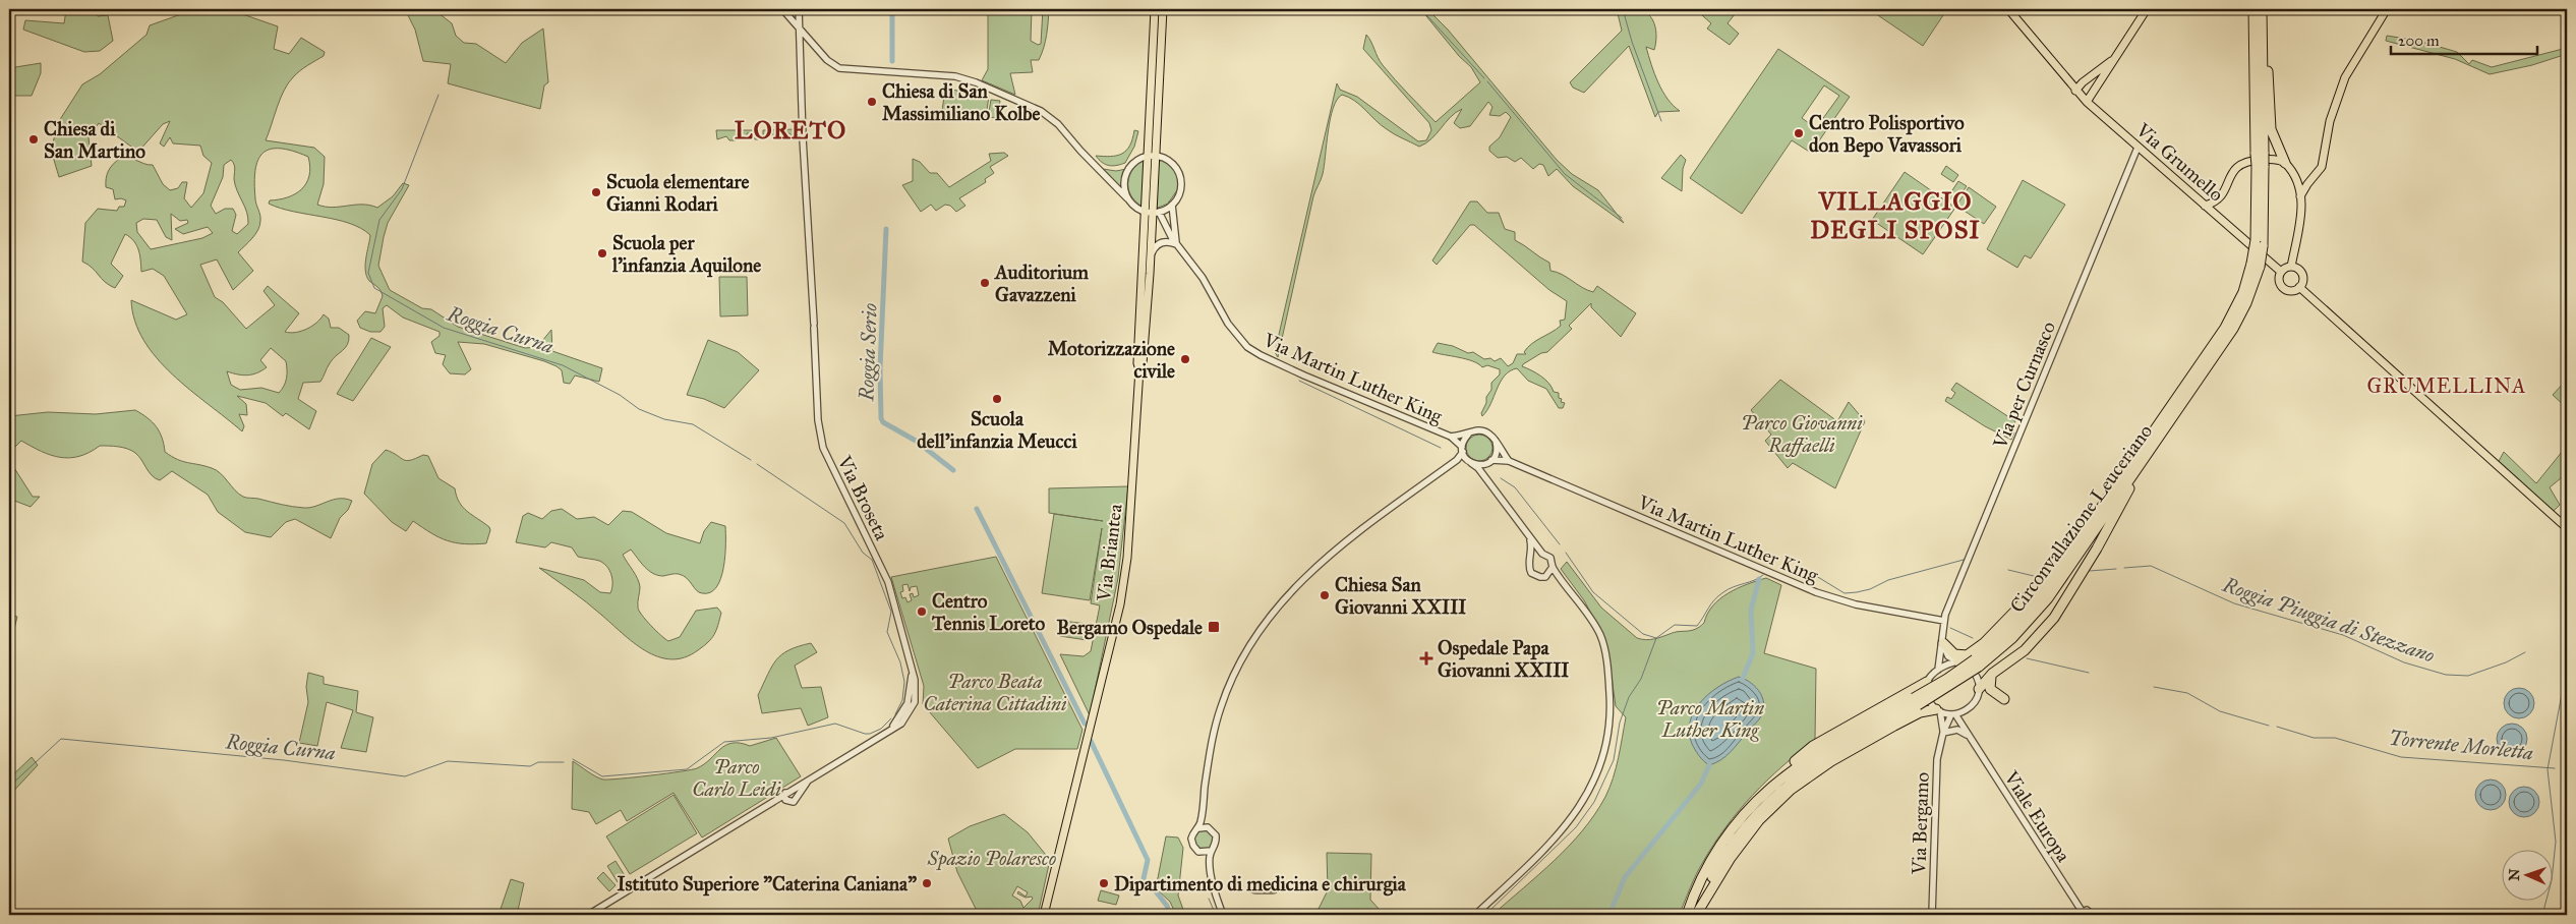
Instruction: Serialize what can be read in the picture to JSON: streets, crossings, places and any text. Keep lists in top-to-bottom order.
{
  "streets": {
    "highway": ["Circonvallazione Leuceriano"],
    "main road": ["Via Grumello", "Via Briantea"],
    "street": [
      "Via Martin Luther King",
      "Via per Curnasco",
      "Via Broseta",
      "Viale Europa",
      "Via Bergamo"
    ]
  },
  "crossings": [
    ["Via Grumello", "Via per Curnasco"],
    ["Via Martin Luther King", "Via per Curnasco"],
    ["Via Martin Luther King", "Via Briantea"],
    ["Via per Curnasco", "Viale Europa"],
    ["Via per Curnasco", "Via Bergamo"],
    ["Viale Europa", "Via Bergamo"]
  ],
  "districts": ["LORETO", "VILLAGGIO DEGLI SPOSI", "GRUMELLINA"],
  "water": [
    "Roggia Curna",
    "Roggia Serio",
    "Roggia Piuggia di Stezzano",
    "Torrente Morletta"
  ],
  "parks": [
    "Parco Giovanni Raffaelli",
    "Parco Beata Caterina Cittadini",
    "Parco Martin Luther King",
    "Parco Carlo Leidi",
    "Spazio Polaresco"
  ],
  "places": {
    "other": [
      "Chiesa di San Massimiliano Kolbe",
      "Centro Polisportivo don Bepo Vavassori",
      "Chiesa di San Martino",
      "Scuola elementare Gianni Rodari",
      "Scuola per l'infanzia Aquilone",
      "Auditorium Gavazzeni",
      "Motorizzazione civile",
      "Scuola dell'infanzia Meucci",
      "Chiesa San Giovanni XXIII",
      "Centro Tennis Loreto",
      "Istituto Superiore \"Caterina Caniana\"",
      "Dipartimento di medicina e chirurgia"
    ],
    "transit": ["Bergamo Ospedale"],
    "health": ["Ospedale Papa Giovanni XXIII"]
  },
  "scale_bar": "200 m",
  "north": "left"
}
